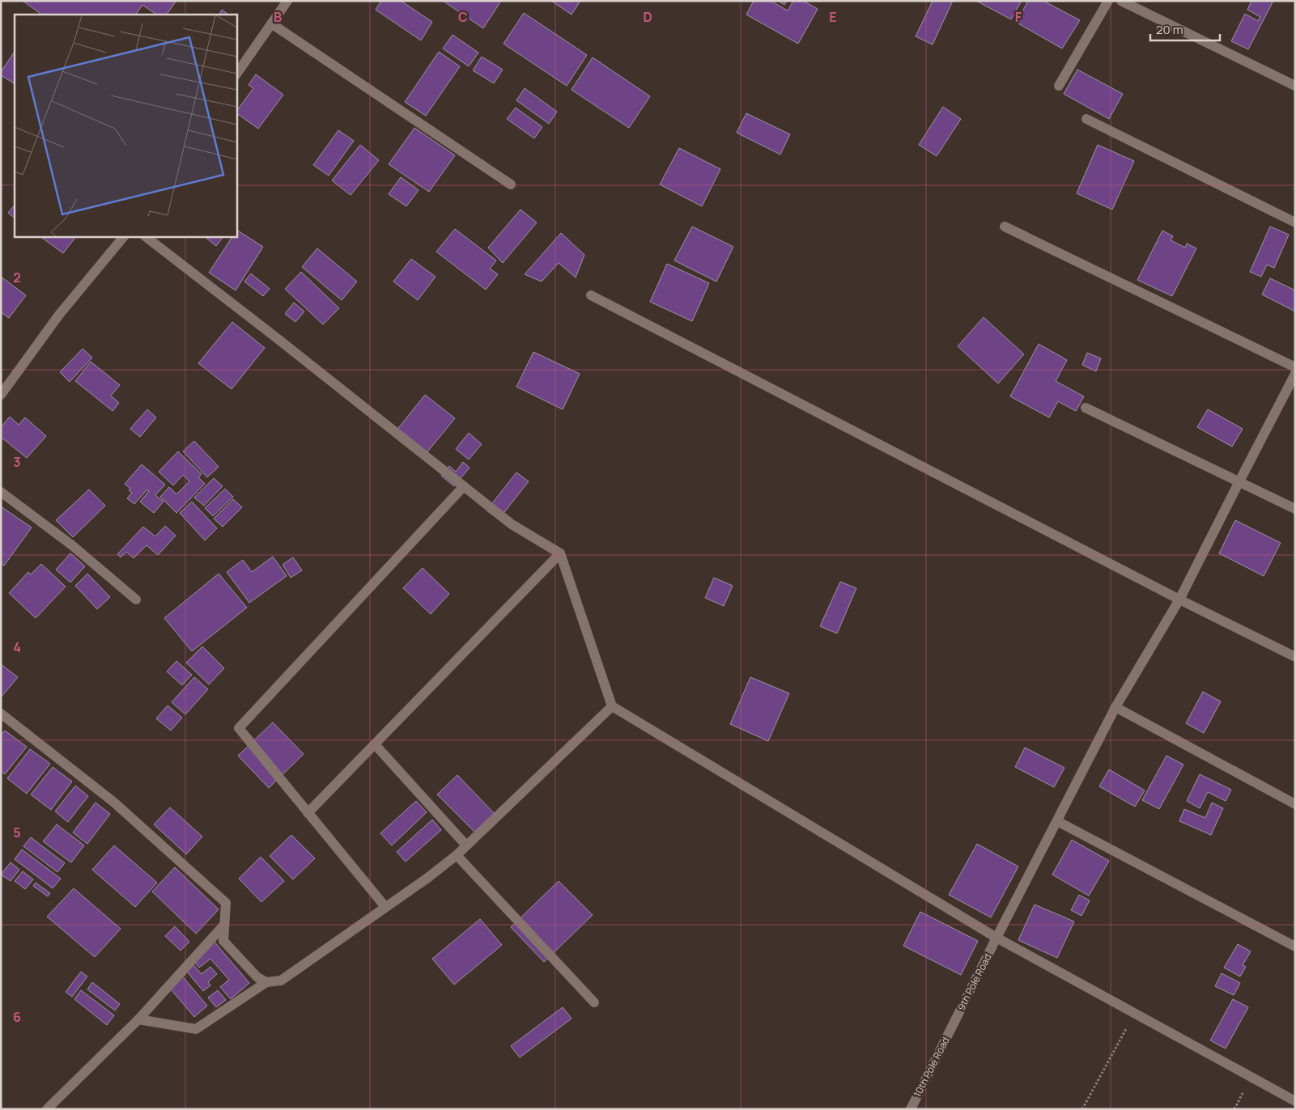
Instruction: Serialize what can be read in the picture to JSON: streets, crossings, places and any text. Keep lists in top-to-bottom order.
{
  "streets": {
    "street": ["9th Pole Road", "10th Pole Road"]
  },
  "crossings": [
    ["9th Pole Road", "10th Pole Road"]
  ],
  "scale_bar": "20 m",
  "grid": {
    "columns": [
      "B",
      "C",
      "D",
      "E",
      "F"
    ],
    "rows": [
      "2",
      "3",
      "4",
      "5",
      "6"
    ]
  }
}
